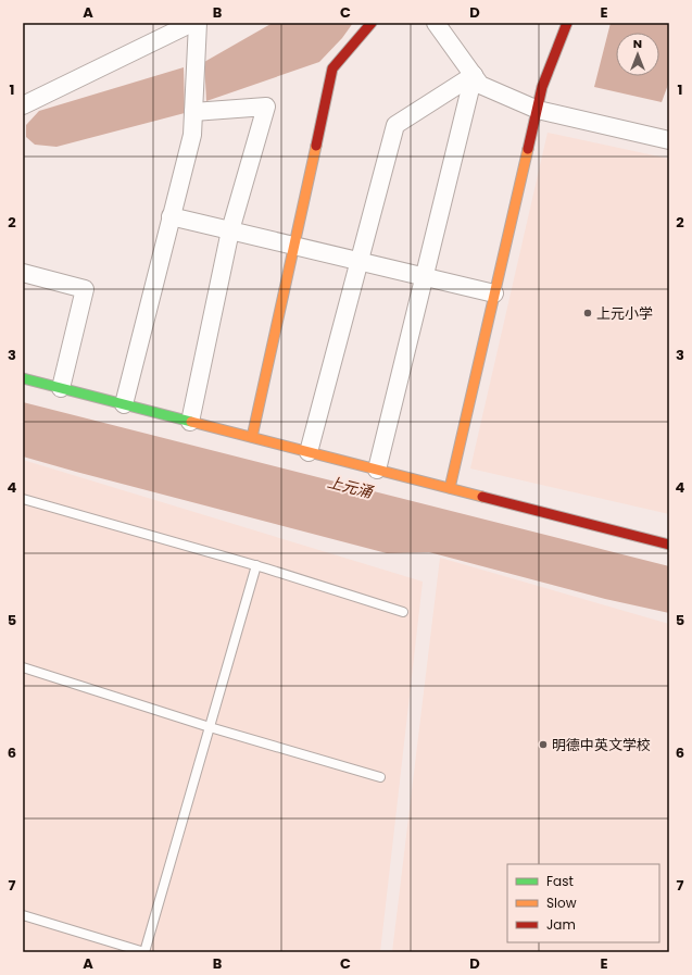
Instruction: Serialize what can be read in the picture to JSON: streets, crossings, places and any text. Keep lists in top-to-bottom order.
{
  "water": ["上元涌"],
  "places": ["上元小学", "明德中英文学校"],
  "legend": ["Fast", "Slow", "Jam"],
  "north": "top",
  "grid": {
    "columns": [
      "A",
      "B",
      "C",
      "D",
      "E"
    ],
    "rows": [
      "1",
      "2",
      "3",
      "4",
      "5",
      "6",
      "7"
    ]
  }
}
